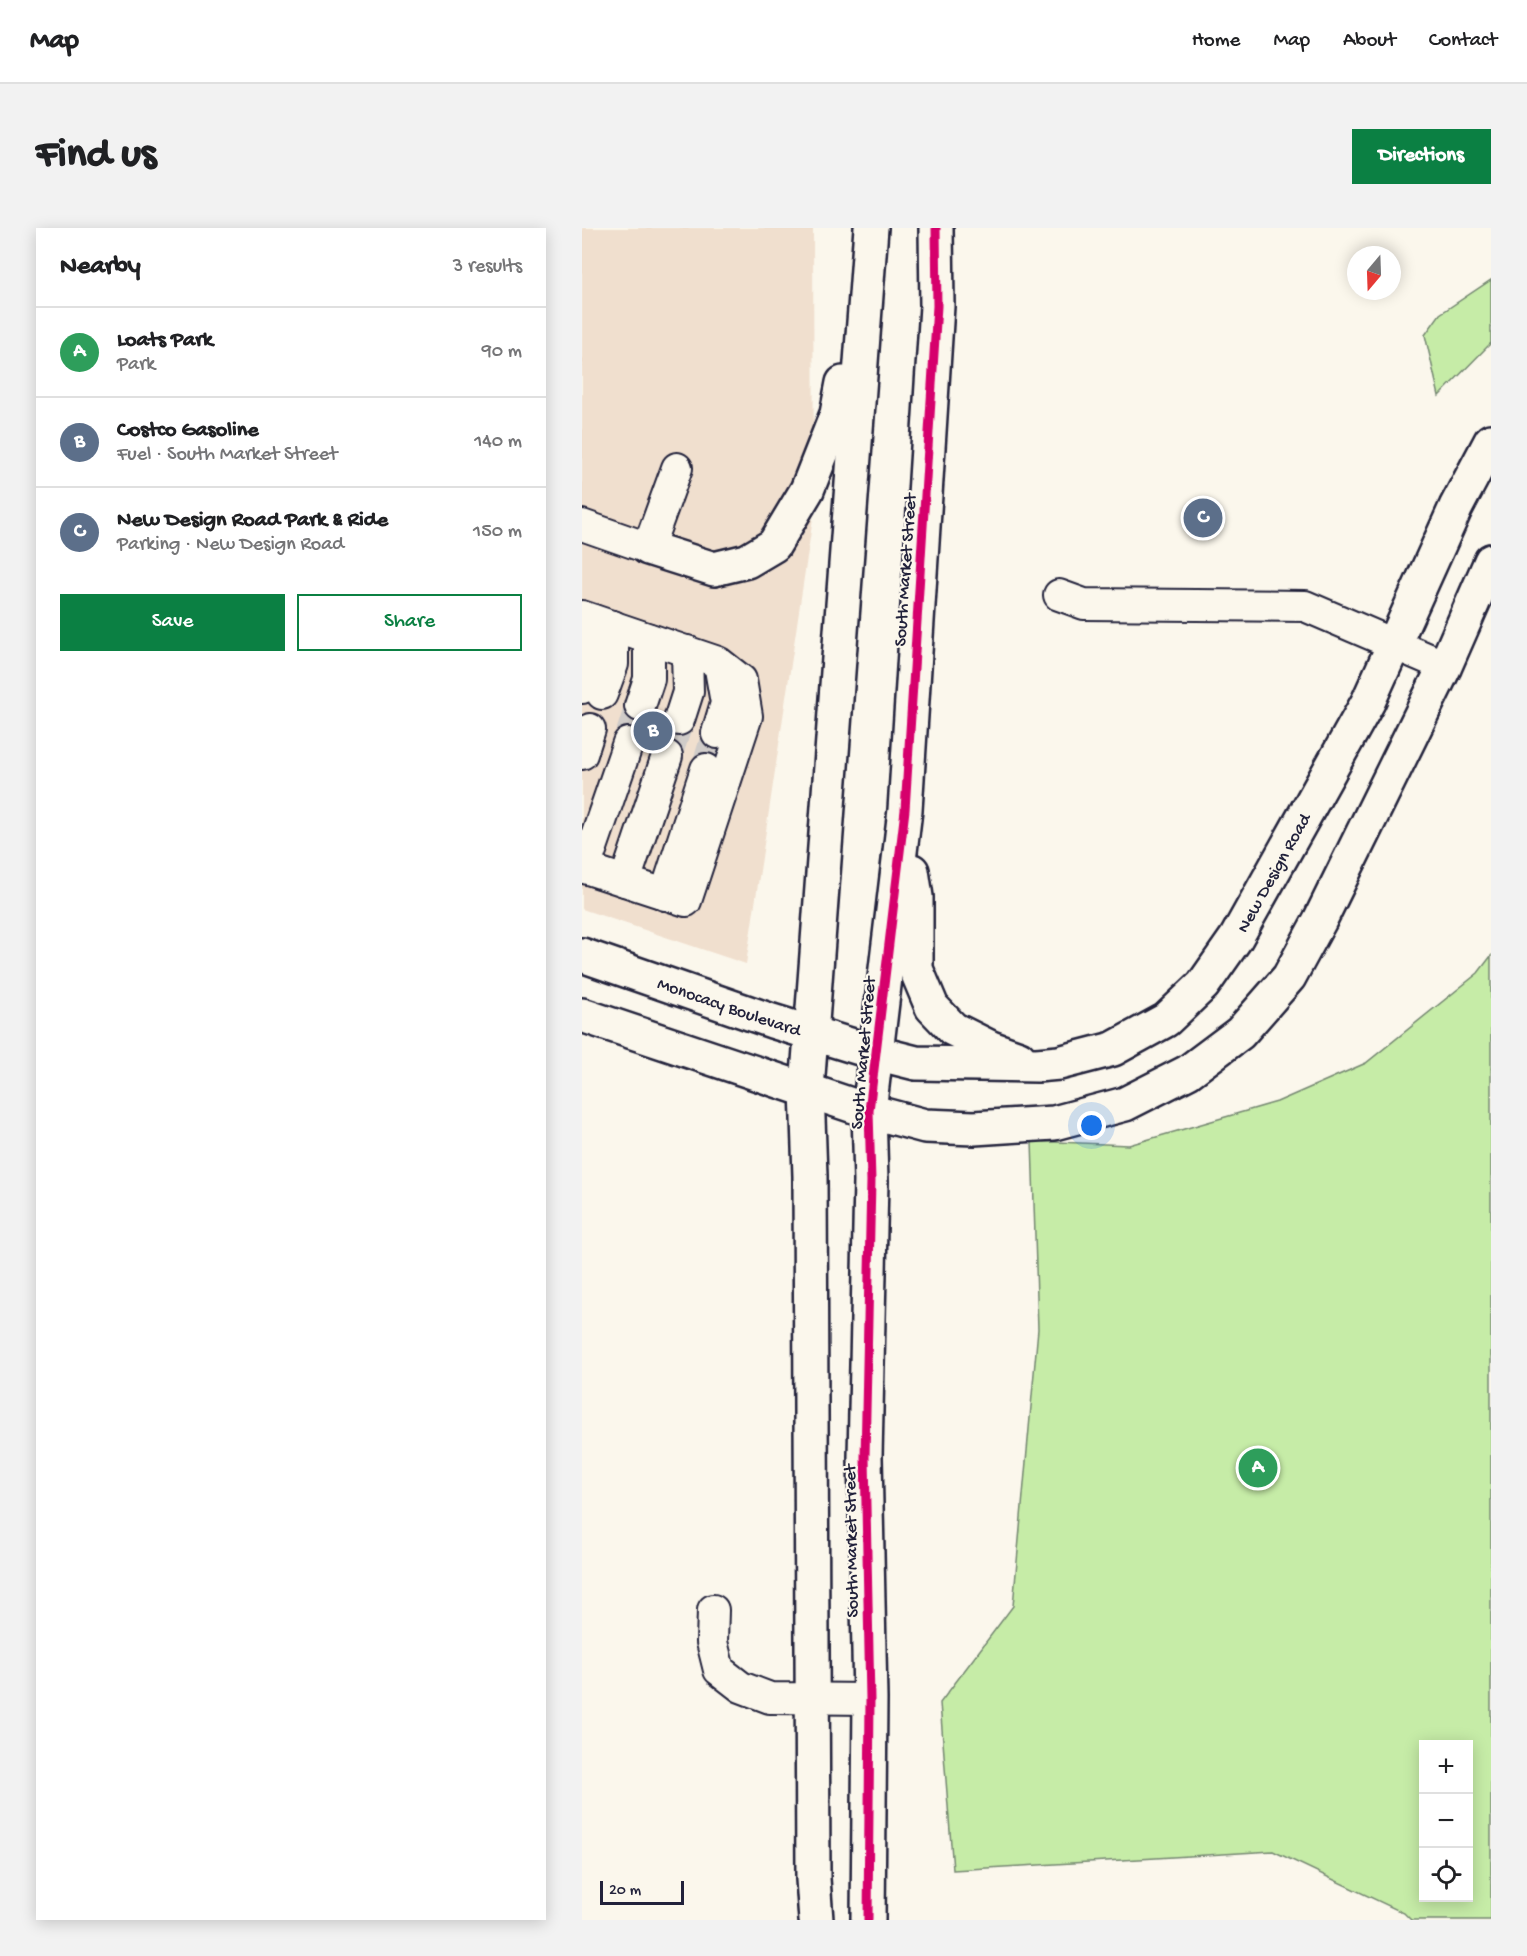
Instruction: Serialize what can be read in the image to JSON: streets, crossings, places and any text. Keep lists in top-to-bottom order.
{
  "streets": {
    "main road": ["South Market Street", "New Design Road", "Monocacy Boulevard"]
  },
  "crossings": [
    ["South Market Street", "New Design Road"],
    ["South Market Street", "Monocacy Boulevard"],
    ["New Design Road", "Monocacy Boulevard"]
  ],
  "scale_bar": "20 m",
  "north": "bottom",
  "page": {
    "header": "Map",
    "nav": [
      "Home",
      "Map",
      "About",
      "Contact"
    ],
    "buttons": [
      "Directions",
      ["Save", "Share"]
    ],
    "title": "Find us",
    "heading": ["Nearby", "3 results"],
    "list": [
      {
        "mark": "A",
        "name": "Loats Park",
        "note": "Park",
        "value": "90 m"
      },
      {
        "mark": "B",
        "name": "Costco Gasoline",
        "note": "Fuel · South Market Street",
        "value": "140 m"
      },
      {
        "mark": "C",
        "name": "New Design Road Park & Ride",
        "note": "Parking · New Design Road",
        "value": "150 m"
      }
    ],
    "pins": ["C", "B", "A"],
    "map_buttons": ["+", "−"],
    "scale": "20 m"
  }
}
